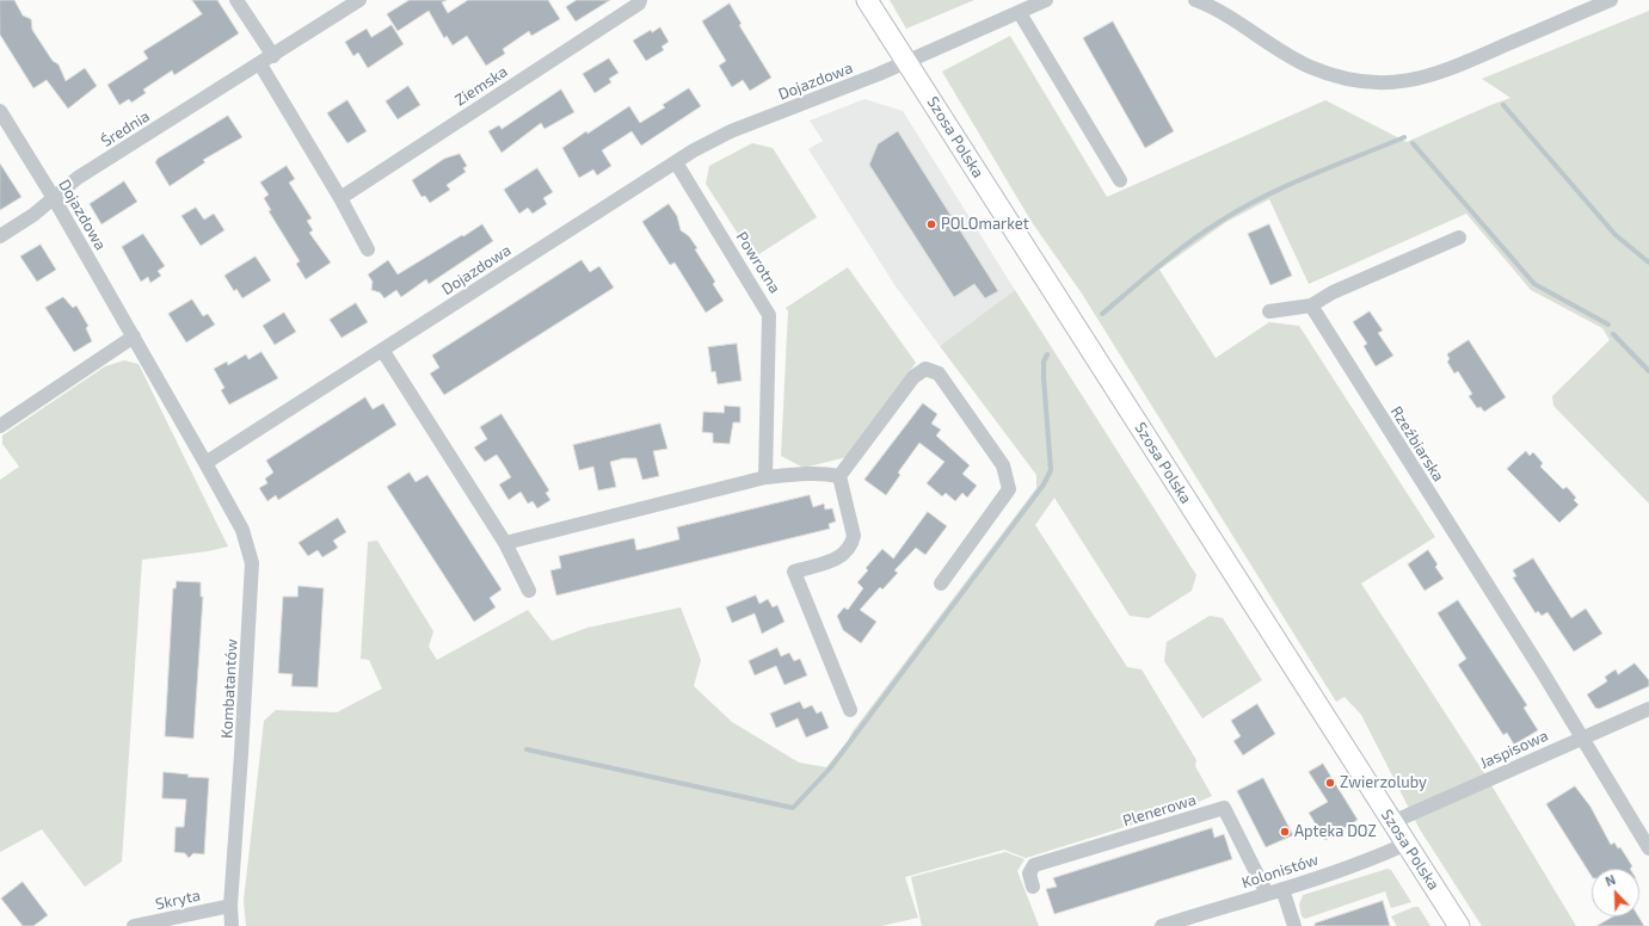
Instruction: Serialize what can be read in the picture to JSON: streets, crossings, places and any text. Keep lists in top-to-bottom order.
{
  "streets": {
    "street": [
      "Dojazdowa",
      "Ziemska",
      "Średnia",
      "Szosa Polska",
      "Powrotna",
      "Rzeźbiarska",
      "Kombatantów",
      "Jaspisowa",
      "Plenerowa",
      "Kolonistów",
      "Skryta"
    ]
  },
  "crossings": [
    ["Dojazdowa", "Średnia"],
    ["Dojazdowa", "Szosa Polska"],
    ["Dojazdowa", "Powrotna"],
    ["Dojazdowa", "Kombatantów"],
    ["Szosa Polska", "Jaspisowa"],
    ["Szosa Polska", "Kolonistów"],
    ["Rzeźbiarska", "Jaspisowa"],
    ["Kombatantów", "Skryta"],
    ["Plenerowa", "Kolonistów"]
  ],
  "places": ["POLOmarket", "Zwierzoluby", "Apteka DOZ"],
  "north": "top left"
}
